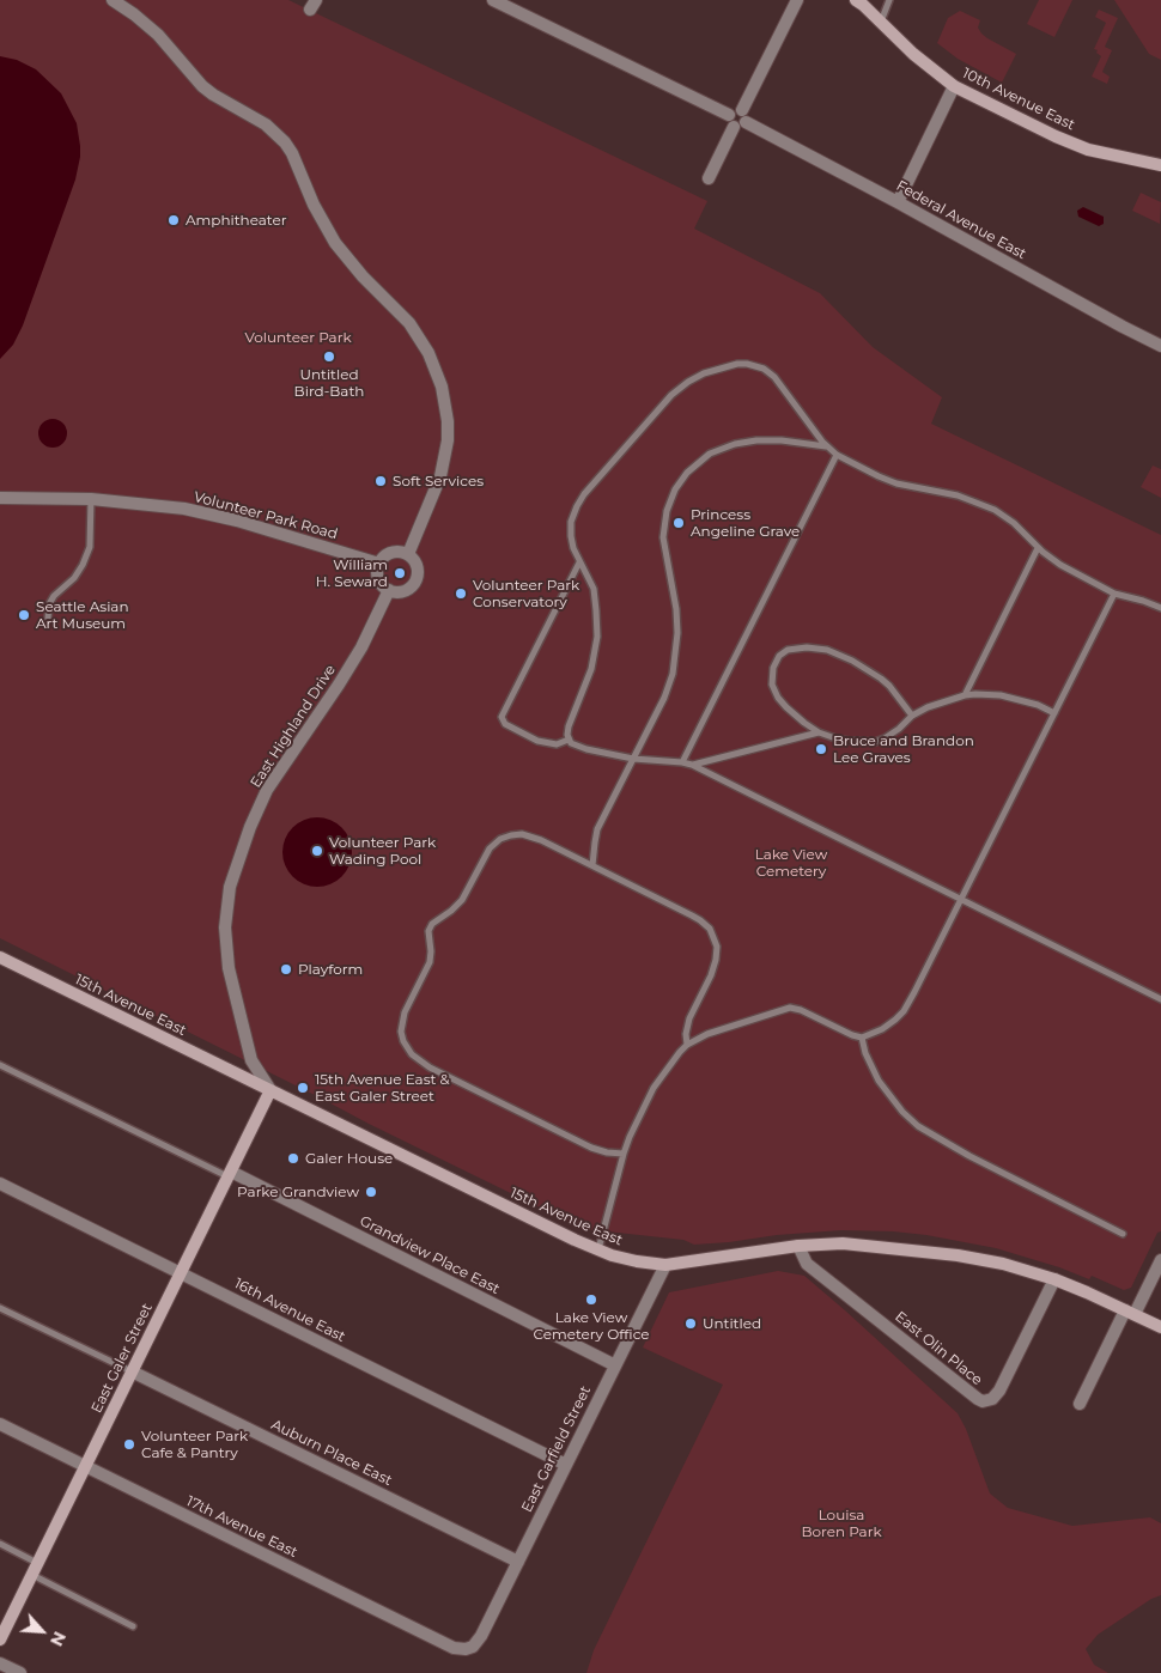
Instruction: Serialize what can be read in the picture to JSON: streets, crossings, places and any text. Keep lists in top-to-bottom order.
{
  "streets": {
    "street": [
      "10th Avenue East",
      "Federal Avenue East",
      "Volunteer Park Road",
      "East Highland Drive",
      "15th Avenue East",
      "Grandview Place East",
      "16th Avenue East",
      "East Olin Place",
      "East Galer Street",
      "East Garfield Street",
      "Auburn Place East",
      "17th Avenue East"
    ]
  },
  "crossings": [
    ["Volunteer Park Road", "East Highland Drive"],
    ["East Highland Drive", "15th Avenue East"],
    ["East Highland Drive", "East Galer Street"],
    ["15th Avenue East", "East Olin Place"],
    ["15th Avenue East", "East Galer Street"],
    ["15th Avenue East", "East Garfield Street"],
    ["Grandview Place East", "East Galer Street"],
    ["Grandview Place East", "East Garfield Street"],
    ["16th Avenue East", "East Galer Street"],
    ["16th Avenue East", "East Garfield Street"],
    ["East Galer Street", "Auburn Place East"],
    ["East Galer Street", "17th Avenue East"],
    ["East Garfield Street", "Auburn Place East"],
    ["East Garfield Street", "17th Avenue East"]
  ],
  "parks": ["Volunteer Park", "Lake View Cemetery", "Louisa Boren Park"],
  "places": [
    "Amphitheater",
    "Untitled Bird-Bath",
    "Soft Services",
    "Princess Angeline Grave",
    "William H. Seward",
    "Volunteer Park Conservatory",
    "Seattle Asian Art Museum",
    "Bruce and Brandon Lee Graves",
    "Volunteer Park Wading Pool",
    "Playform",
    "15th Avenue East & East Galer Street",
    "Galer House",
    "Parke Grandview",
    "Lake View Cemetery Office",
    "Untitled",
    "Volunteer Park Cafe & Pantry"
  ],
  "north": "bottom right"
}
